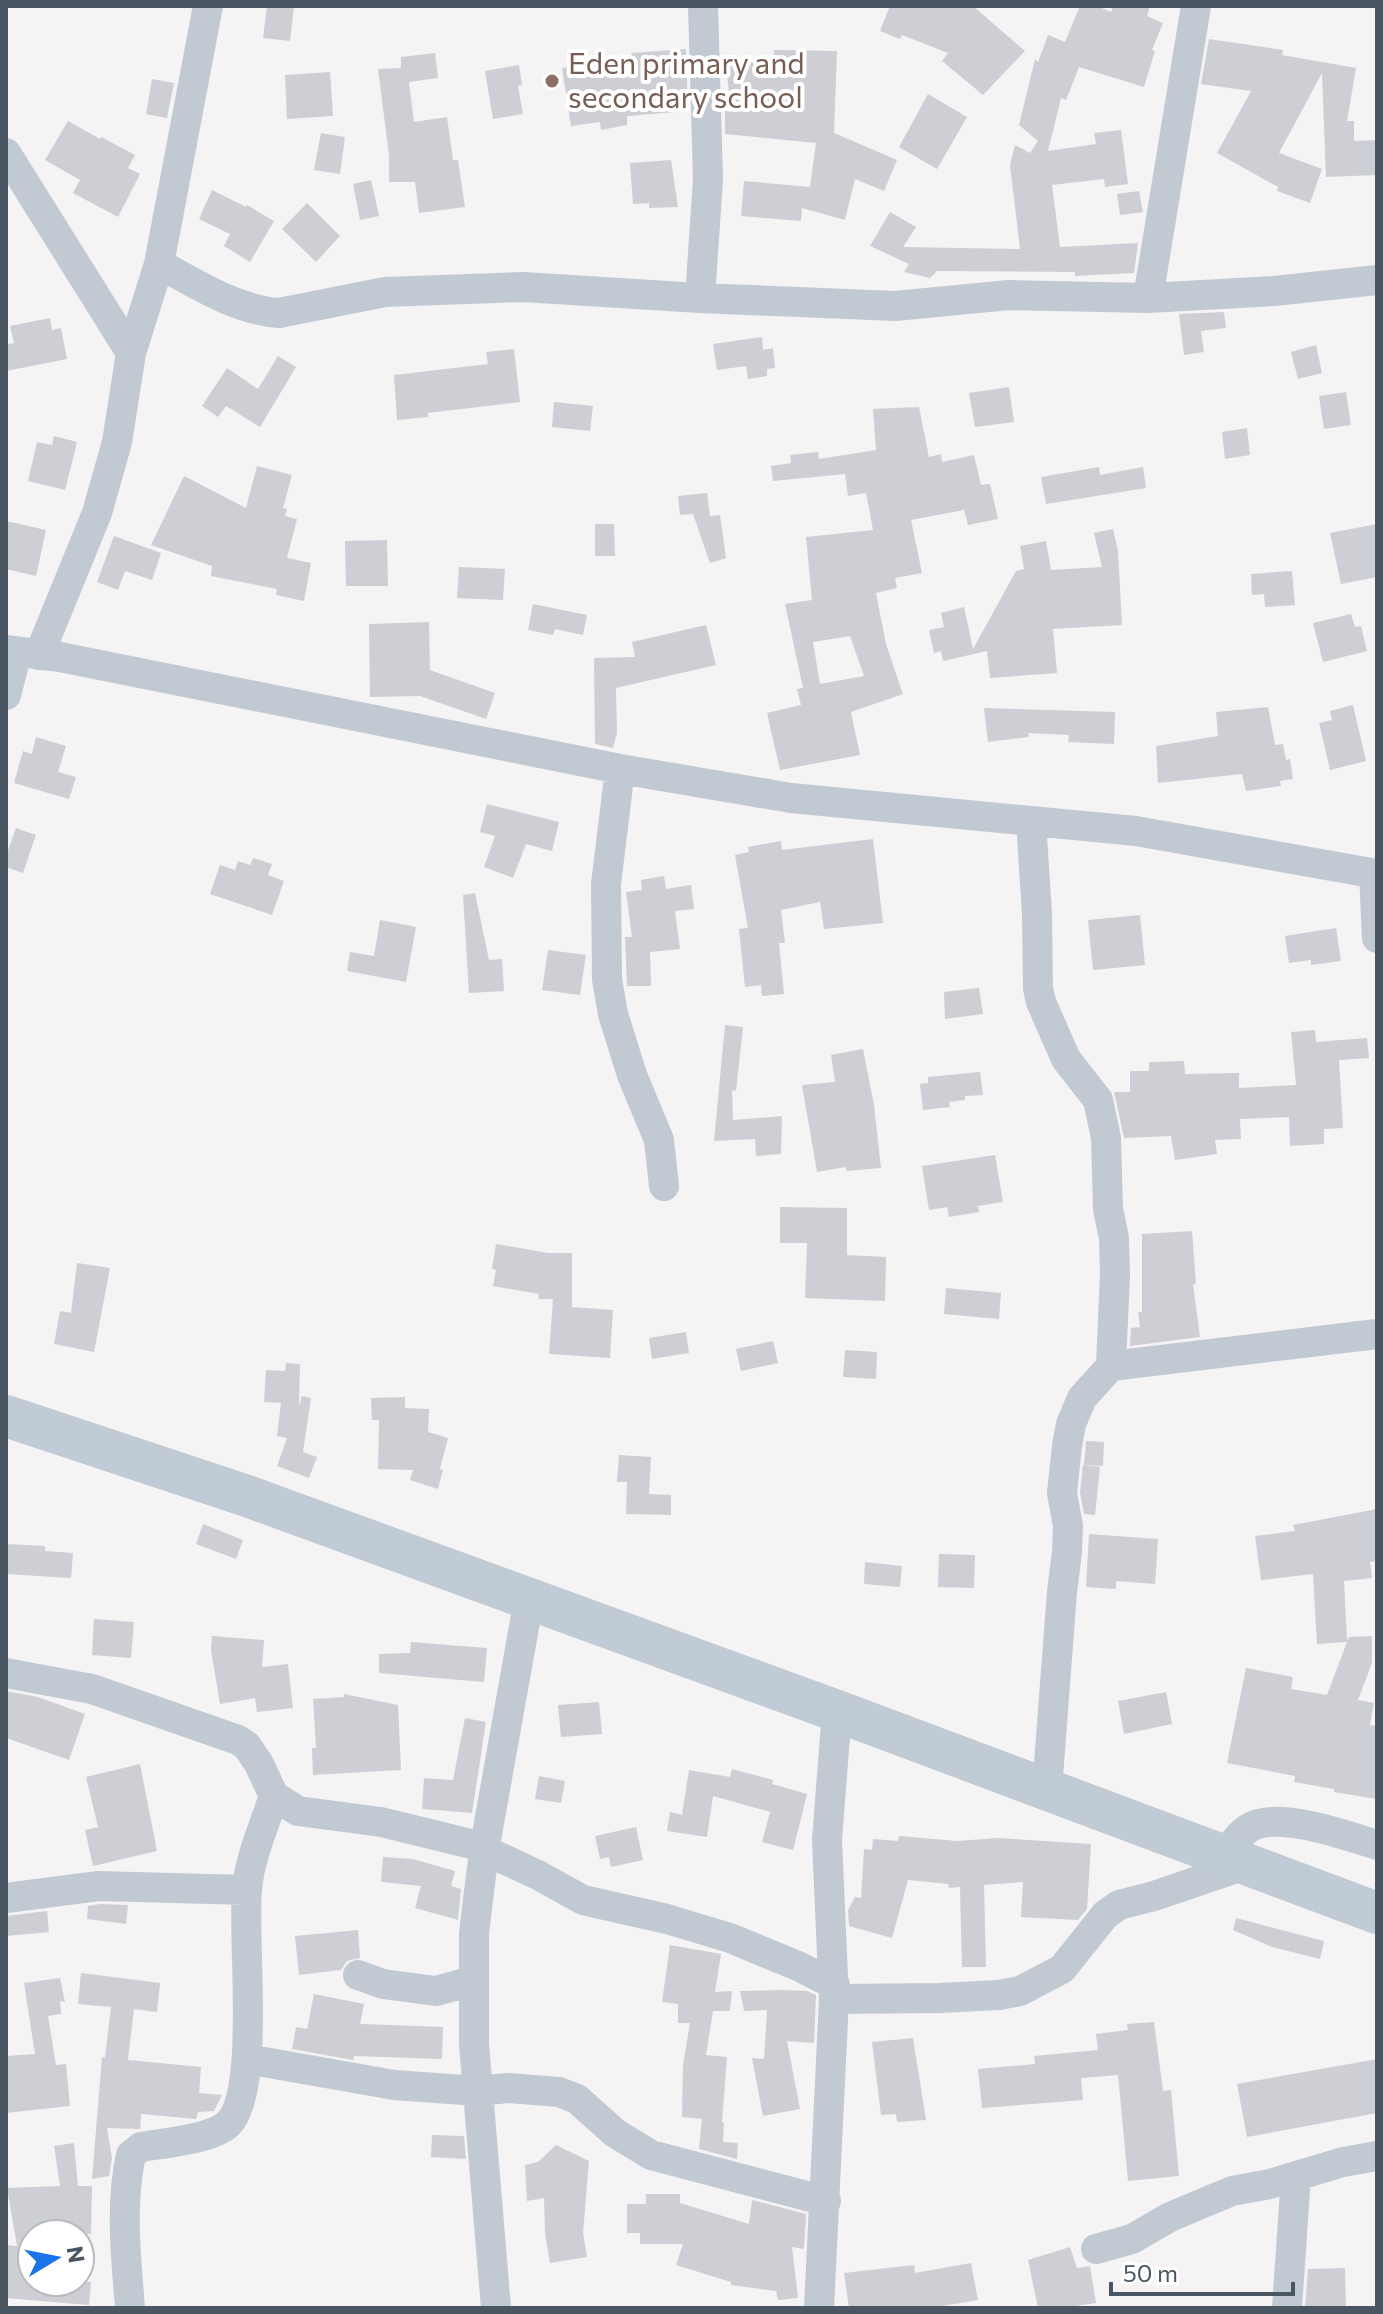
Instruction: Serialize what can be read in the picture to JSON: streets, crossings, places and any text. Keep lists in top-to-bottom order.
{
  "places": ["Eden primary and secondary school"],
  "scale_bar": "50 m",
  "north": "right"
}
